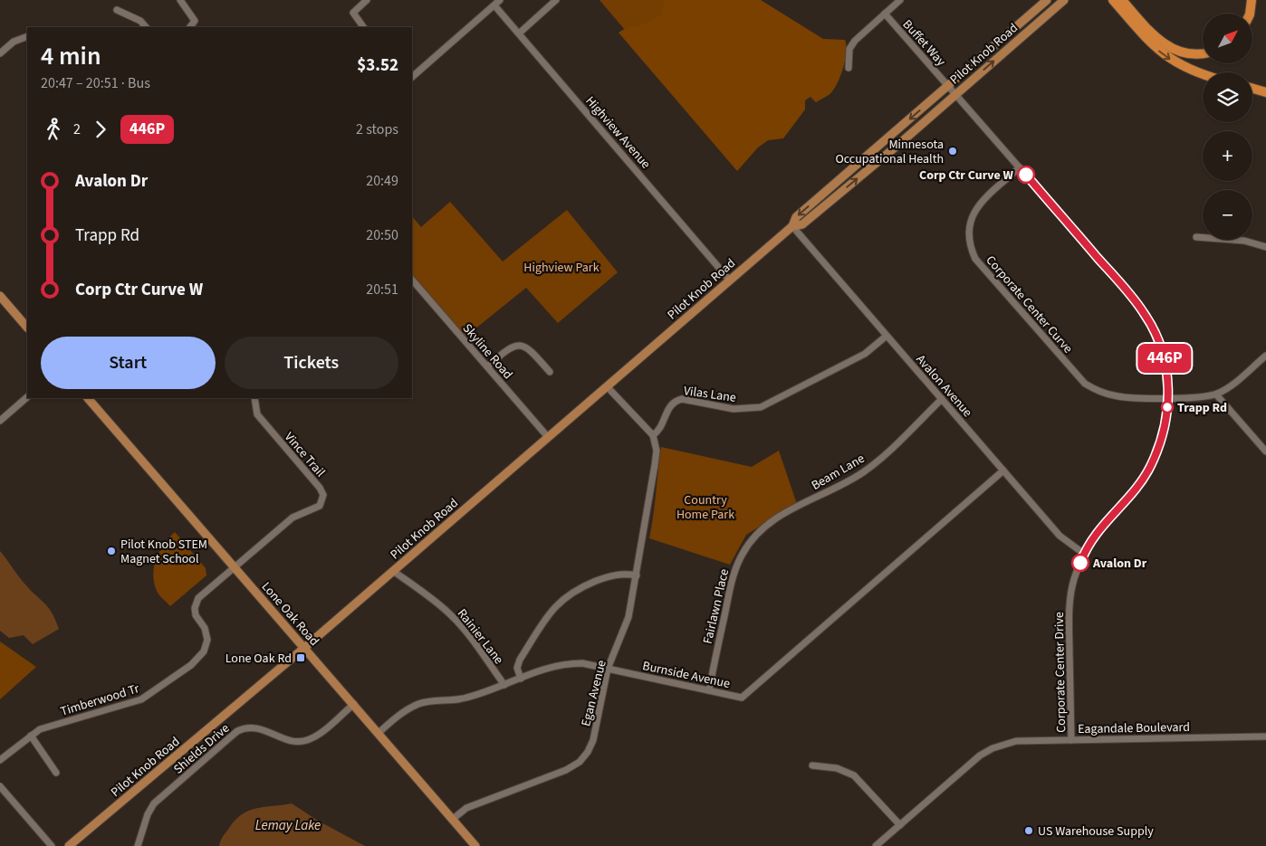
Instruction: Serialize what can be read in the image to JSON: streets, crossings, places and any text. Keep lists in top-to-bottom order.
{
  "streets": {
    "main road": ["Pilot Knob Road", "Lone Oak Road"],
    "street": [
      "Buffet Way",
      "Highview Avenue",
      "Corporate Center Curve",
      "Skyline Road",
      "Avalon Avenue",
      "Vilas Lane",
      "Vince Trail",
      "Beam Lane",
      "Fairlawn Place",
      "Rainier Lane",
      "Corporate Center Drive",
      "Burnside Avenue",
      "Egan Avenue",
      "Timberwood Tr",
      "Eagandale Boulevard",
      "Shields Drive"
    ]
  },
  "crossings": [
    ["Buffet Way", "Pilot Knob Road"],
    ["Buffet Way", "Corporate Center Drive"],
    ["Pilot Knob Road", "Highview Avenue"],
    ["Pilot Knob Road", "Skyline Road"],
    ["Pilot Knob Road", "Avalon Avenue"],
    ["Pilot Knob Road", "Lone Oak Road"],
    ["Pilot Knob Road", "Rainier Lane"],
    ["Pilot Knob Road", "Corporate Center Drive"],
    ["Corporate Center Curve", "Corporate Center Drive"],
    ["Avalon Avenue", "Vilas Lane"],
    ["Avalon Avenue", "Beam Lane"],
    ["Avalon Avenue", "Corporate Center Drive"],
    ["Avalon Avenue", "Burnside Avenue"],
    ["Vilas Lane", "Egan Avenue"],
    ["Vince Trail", "Lone Oak Road"],
    ["Vince Trail", "Timberwood Tr"],
    ["Beam Lane", "Fairlawn Place"],
    ["Fairlawn Place", "Burnside Avenue"],
    ["Lone Oak Road", "Burnside Avenue"],
    ["Lone Oak Road", "Egan Avenue"],
    ["Lone Oak Road", "Timberwood Tr"],
    ["Lone Oak Road", "Shields Drive"],
    ["Rainier Lane", "Burnside Avenue"],
    ["Corporate Center Drive", "Eagandale Boulevard"],
    ["Burnside Avenue", "Egan Avenue"]
  ],
  "water": ["Lemay Lake"],
  "parks": ["Highview Park", "Country Home Park"],
  "places": {
    "other": [
      "Minnesota Occupational Health",
      "Corp Ctr Curve W",
      "Trapp Rd",
      "Pilot Knob STEM Magnet School",
      "Avalon Dr",
      "US Warehouse Supply"
    ],
    "transit": ["Lone Oak Rd"]
  },
  "lines": ["bus line 446P"],
  "north": "top right",
  "page": {
    "on_map": "446P",
    "map_buttons": ["+", "−"],
    "heading": ["4 min", "20:47 – 20:51 · Bus", "$3.52"],
    "legs": ["2", "446P", "2 stops"],
    "list": [
      {
        "name": "Avalon Dr",
        "value": "20:49"
      },
      {
        "name": "Trapp Rd",
        "value": "20:50"
      },
      {
        "name": "Corp Ctr Curve W",
        "value": "20:51"
      }
    ],
    "buttons": ["Start", "Tickets"]
  }
}
